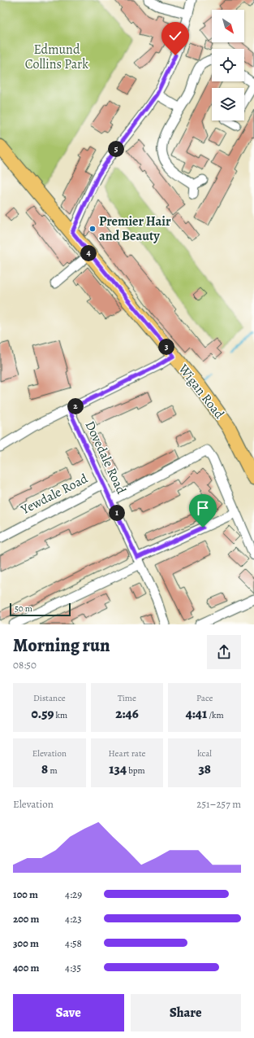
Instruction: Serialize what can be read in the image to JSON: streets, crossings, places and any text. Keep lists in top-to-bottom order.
{
  "streets": {
    "main road": ["Wigan Road"],
    "street": ["Dovedale Road", "Yewdale Road"]
  },
  "crossings": [
    ["Dovedale Road", "Yewdale Road"]
  ],
  "parks": ["Edmund Collins Park"],
  "places": ["Premier Hair and Beauty"],
  "scale_bar": "50 m",
  "north": "bottom right",
  "page": {
    "pins": [
      "5",
      "4",
      "3",
      "2",
      "1"
    ],
    "scale": "50 m",
    "heading": ["Morning run", "08:50"],
    "stats": [
      ["Distance", "0.59 km"],
      ["Time", "2:46"],
      ["Pace", "4:41 /km"],
      ["Elevation", "8 m"],
      ["Heart rate", "134 bpm"],
      ["kcal", "38"]
    ],
    "chart": ["Elevation", "251–257 m"],
    "list": [
      {
        "name": "100 m",
        "note": "4:29"
      },
      {
        "name": "200 m",
        "note": "4:23"
      },
      {
        "name": "300 m",
        "note": "4:58"
      },
      {
        "name": "400 m",
        "note": "4:35"
      }
    ],
    "buttons": ["Save", "Share"]
  }
}
